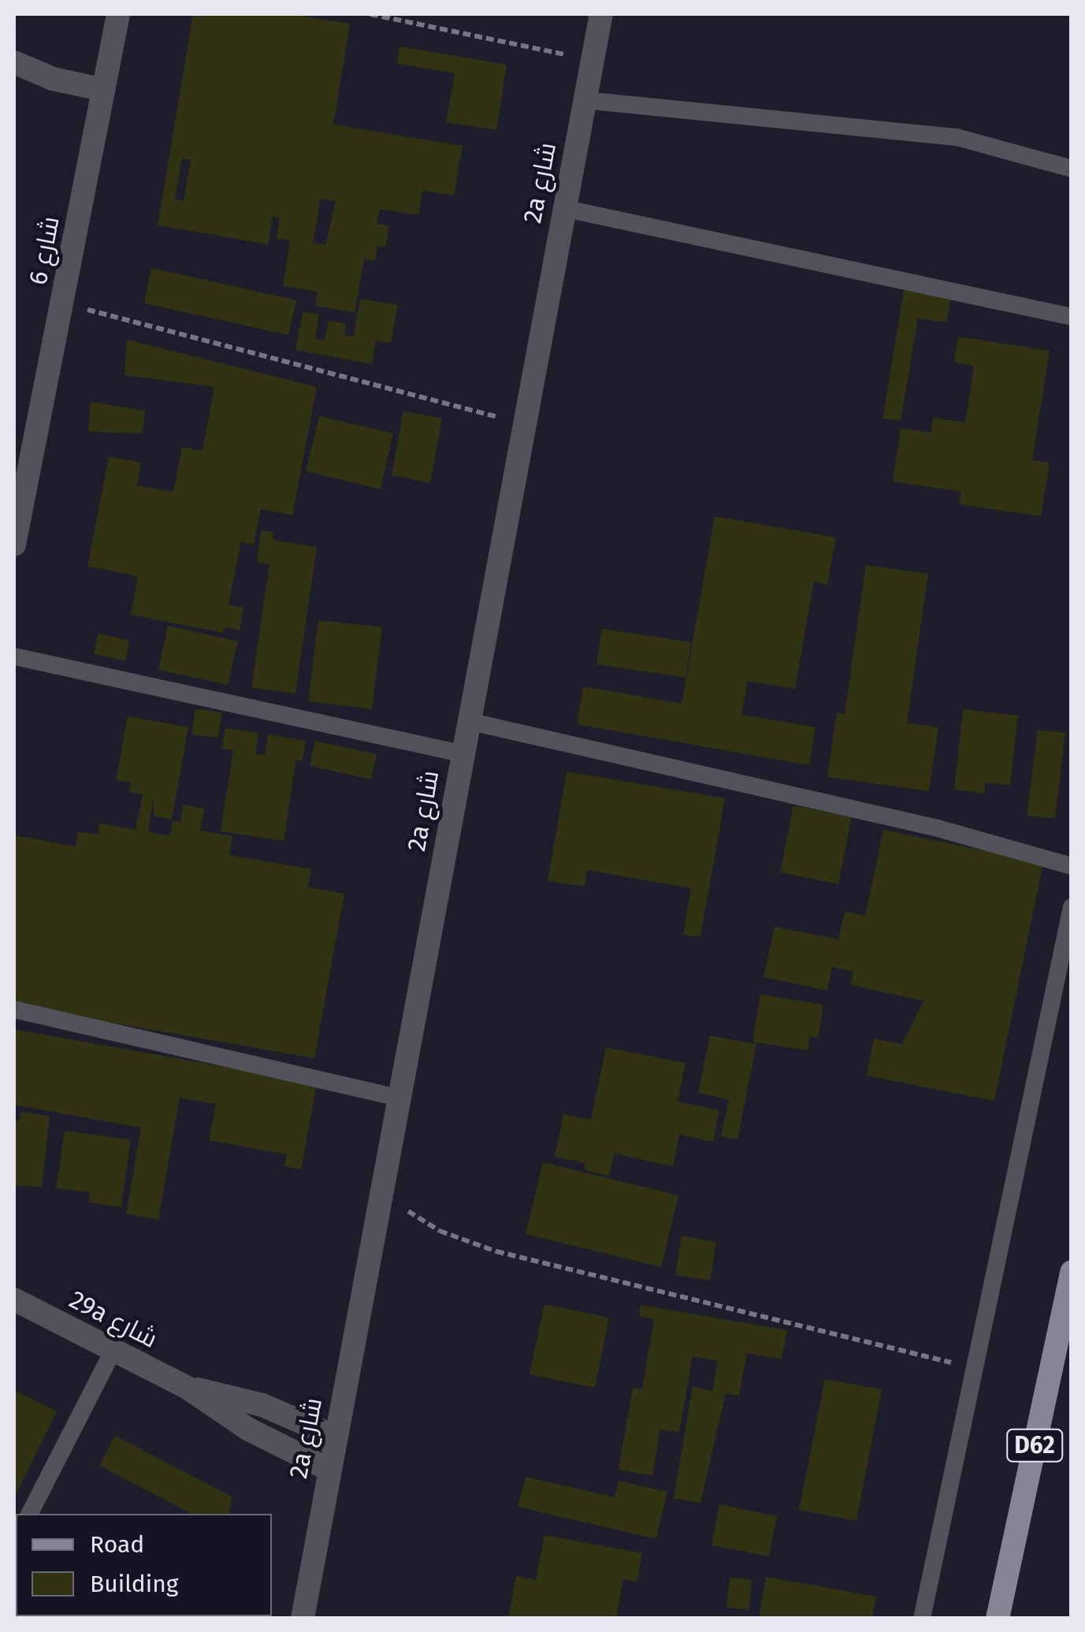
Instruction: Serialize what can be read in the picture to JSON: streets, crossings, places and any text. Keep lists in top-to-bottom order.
{
  "streets": {
    "main road": ["D62"],
    "street": ["2a شارع", "شارع 6", "29a شارع"]
  },
  "crossings": [
    ["2a شارع", "29a شارع"]
  ],
  "legend": ["Road", "Building"]
}
